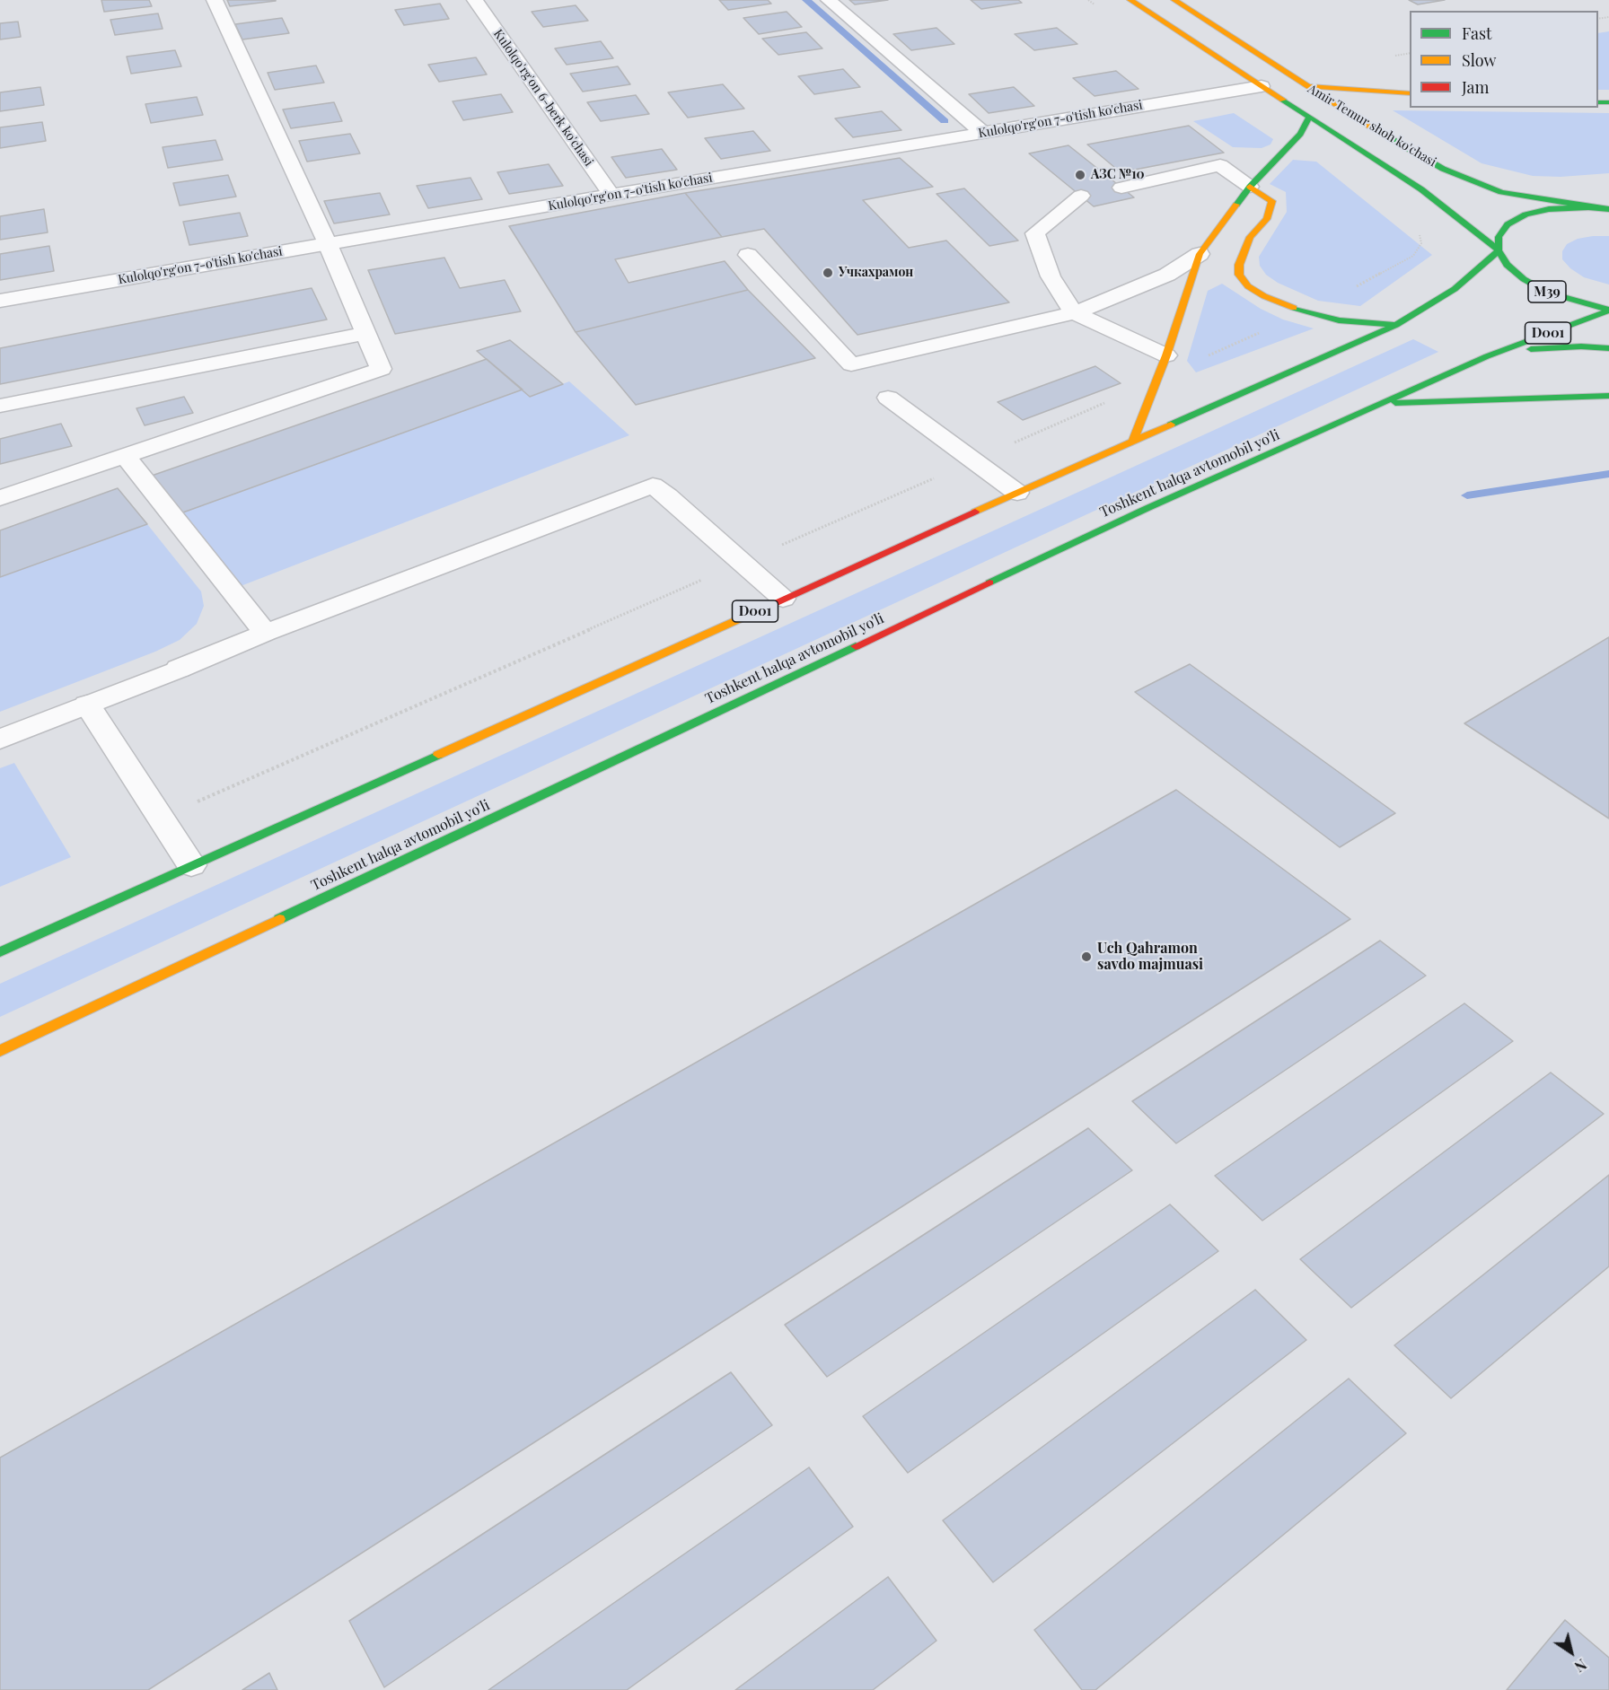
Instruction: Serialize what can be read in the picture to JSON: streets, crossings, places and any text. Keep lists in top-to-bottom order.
{
  "streets": {
    "main road": [
      "Amir Temur shoh ko'chasi",
      "M39",
      "D001",
      "Toshkent halqa avtomobil yo'li"
    ],
    "street": ["Kulolqo'rg'on 6-berk ko'chasi", "Kulolqo'rg'on 7-o'tish ko'chasi"]
  },
  "crossings": [
    ["Kulolqo'rg'on 6-berk ko'chasi", "Kulolqo'rg'on 7-o'tish ko'chasi"],
    ["Kulolqo'rg'on 7-o'tish ko'chasi", "Amir Temur shoh ko'chasi"],
    ["Amir Temur shoh ko'chasi", "D001"],
    ["Amir Temur shoh ko'chasi", "Toshkent halqa avtomobil yo'li"],
    ["D001", "Toshkent halqa avtomobil yo'li"]
  ],
  "places": ["АЗС №10", "Учкахрамон", "Uch Qahramon savdo majmuasi"],
  "legend": ["Fast", "Slow", "Jam"],
  "north": "bottom right"
}
